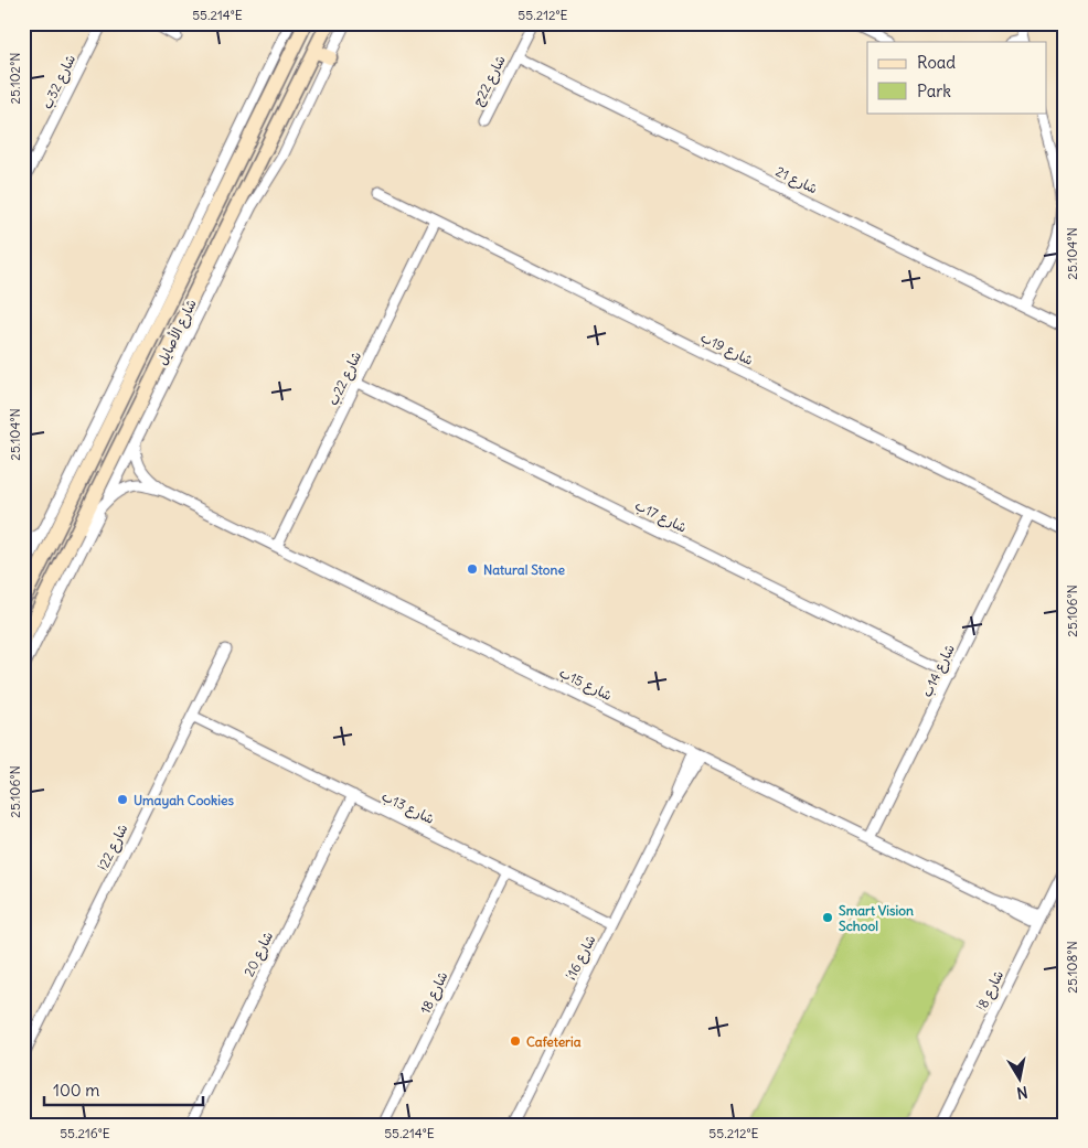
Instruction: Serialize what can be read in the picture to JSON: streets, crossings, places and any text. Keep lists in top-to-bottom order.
{
  "streets": {
    "street": [
      "شارع 22ج",
      "شارع 32ب",
      "شارع 21",
      "شارع الأصايل",
      "شارع 19ب",
      "شارع 22ب",
      "شارع 17ب",
      "شارع 14ب",
      "شارع 15ب",
      "شارع 13ب",
      "شارع 22ا",
      "شارع 20",
      "شارع 16ا",
      "شارع 8ا",
      "شارع 18"
    ]
  },
  "crossings": [
    ["شارع 22ج", "شارع 21"],
    ["شارع 19ب", "شارع 22ب"],
    ["شارع 19ب", "شارع 14ب"],
    ["شارع 22ب", "شارع 17ب"],
    ["شارع 22ب", "شارع 15ب"],
    ["شارع 17ب", "شارع 14ب"],
    ["شارع 14ب", "شارع 15ب"],
    ["شارع 15ب", "شارع 16ا"],
    ["شارع 15ب", "شارع 8ا"],
    ["شارع 13ب", "شارع 22ا"],
    ["شارع 13ب", "شارع 20"],
    ["شارع 13ب", "شارع 16ا"],
    ["شارع 13ب", "شارع 18"]
  ],
  "places": [
    "Natural Stone",
    "Umayah Cookies",
    "Smart Vision School",
    "Cafeteria"
  ],
  "legend": ["Road", "Park"],
  "scale_bar": "100 m",
  "north": "bottom",
  "coordinates": [
    "55.214°E",
    "55.212°E",
    "25.102°N",
    "25.104°N",
    "25.106°N",
    "25.108°N",
    "55.216°E"
  ]
}
